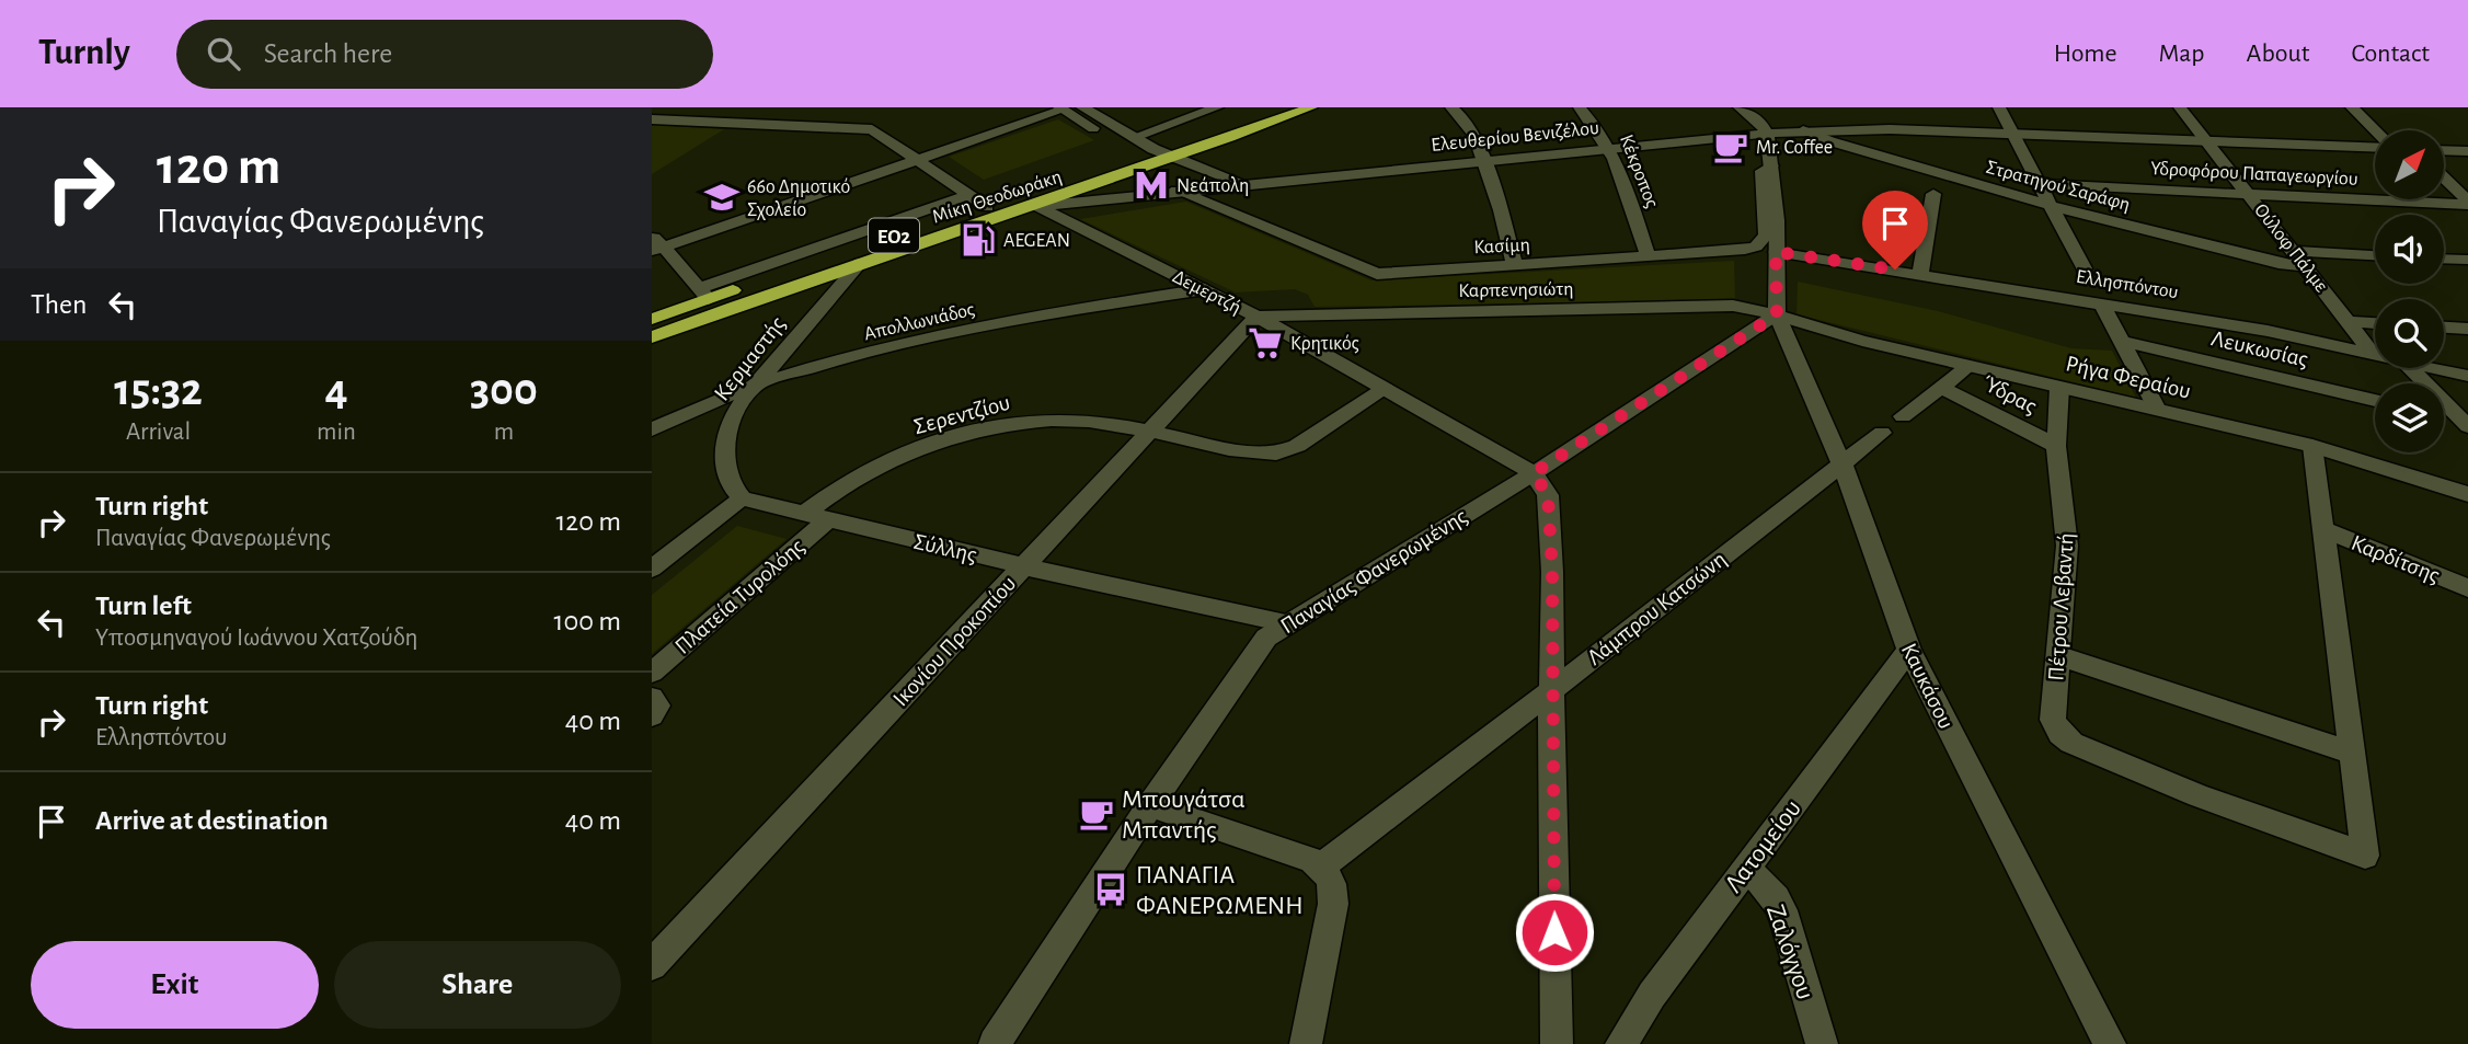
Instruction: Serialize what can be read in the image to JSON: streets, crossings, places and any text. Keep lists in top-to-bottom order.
{
  "streets": {
    "highway": ["Μίκη Θεοδωράκη", "ΕΟ2"],
    "street": [
      "Ελευθερίου Βενιζέλου",
      "Κέκροπος",
      "Υδροφόρου Παπαγεωργίου",
      "Στρατηγού Σαράφη",
      "Κασίμη",
      "Ούλοφ Πάλμε",
      "Ελλησπόντου",
      "Καρπενησιώτη",
      "Δεμερτζή",
      "Απολλωνιάδος",
      "Λευκωσίας",
      "Κερμαστής",
      "Ρήγα Φεραίου",
      "Ύδρας",
      "Σερεντζίου",
      "Σύλλης",
      "Καρδίτσης",
      "Παναγίας Φανερωμένης",
      "Πλατεία Τυρολόης",
      "Πέτρου Λεβαντή",
      "Λάμπρου Κατσώνη",
      "Ικονίου Προκοπίου",
      "Καυκάσου",
      "Λατομείου",
      "Ζαλόγγου"
    ]
  },
  "crossings": [
    ["Ελευθερίου Βενιζέλου", "Κέκροπος"],
    ["Ελευθερίου Βενιζέλου", "Στρατηγού Σαράφη"],
    ["Ελευθερίου Βενιζέλου", "Μίκη Θεοδωράκη"],
    ["Ελευθερίου Βενιζέλου", "Κασίμη"],
    ["Ελευθερίου Βενιζέλου", "Δεμερτζή"],
    ["Κέκροπος", "Κασίμη"],
    ["Υδροφόρου Παπαγεωργίου", "Ούλοφ Πάλμε"],
    ["Στρατηγού Σαράφη", "Ούλοφ Πάλμε"],
    ["Μίκη Θεοδωράκη", "Δεμερτζή"],
    ["Μίκη Θεοδωράκη", "Κερμαστής"],
    ["Ούλοφ Πάλμε", "Ελλησπόντου"],
    ["Καρπενησιώτη", "Δεμερτζή"],
    ["Καρπενησιώτη", "Ρήγα Φεραίου"],
    ["Καρπενησιώτη", "Παναγίας Φανερωμένης"],
    ["Καρπενησιώτη", "Ικονίου Προκοπίου"],
    ["Καρπενησιώτη", "Καυκάσου"],
    ["Δεμερτζή", "Απολλωνιάδος"],
    ["Δεμερτζή", "Σερεντζίου"],
    ["Δεμερτζή", "Παναγίας Φανερωμένης"],
    ["Δεμερτζή", "Ικονίου Προκοπίου"],
    ["Απολλωνιάδος", "Κερμαστής"],
    ["Κερμαστής", "Σύλλης"],
    ["Ρήγα Φεραίου", "Παναγίας Φανερωμένης"],
    ["Ρήγα Φεραίου", "Πέτρου Λεβαντή"],
    ["Ρήγα Φεραίου", "Καυκάσου"],
    ["Ύδρας", "Πέτρου Λεβαντή"],
    ["Σερεντζίου", "Σύλλης"],
    ["Σερεντζίου", "Πλατεία Τυρολόης"],
    ["Σερεντζίου", "Ικονίου Προκοπίου"],
    ["Σύλλης", "Παναγίας Φανερωμένης"],
    ["Σύλλης", "Πλατεία Τυρολόης"],
    ["Σύλλης", "Ικονίου Προκοπίου"],
    ["Παναγίας Φανερωμένης", "Καυκάσου"],
    ["Λάμπρου Κατσώνη", "Καυκάσου"],
    ["Καυκάσου", "Λατομείου"],
    ["Λατομείου", "Ζαλόγγου"]
  ],
  "places": {
    "cafe": ["Mr. Coffee", "Μπουγάτσα Μπαντής"],
    "metro station": ["Νεάπολη"],
    "school or university": ["66ο Δημοτικό Σχολείο"],
    "fuel station": ["AEGEAN"],
    "supermarket": ["Κρητικός"],
    "bus stop": ["ΠΑΝΑΓΙΑ ΦΑΝΕΡΩΜΕΝΗ"]
  },
  "north": "top right",
  "page": {
    "header": "Turnly",
    "search": "Search here",
    "nav": [
      "Home",
      "Map",
      "About",
      "Contact"
    ],
    "turn": ["120 m", "Παναγίας Φανερωμένης"],
    "then": "Then",
    "eta": [
      "15:32",
      "Arrival",
      "4",
      "min",
      "300",
      "m"
    ],
    "list": [
      {
        "name": "Turn right",
        "note": "Παναγίας Φανερωμένης",
        "value": "120 m"
      },
      {
        "name": "Turn left",
        "note": "Υποσμηναγού Ιωάννου Χατζούδη",
        "value": "100 m"
      },
      {
        "name": "Turn right",
        "note": "Ελλησπόντου",
        "value": "40 m"
      },
      {
        "name": "Arrive at destination",
        "value": "40 m"
      }
    ],
    "buttons": ["Exit", "Share"]
  }
}
